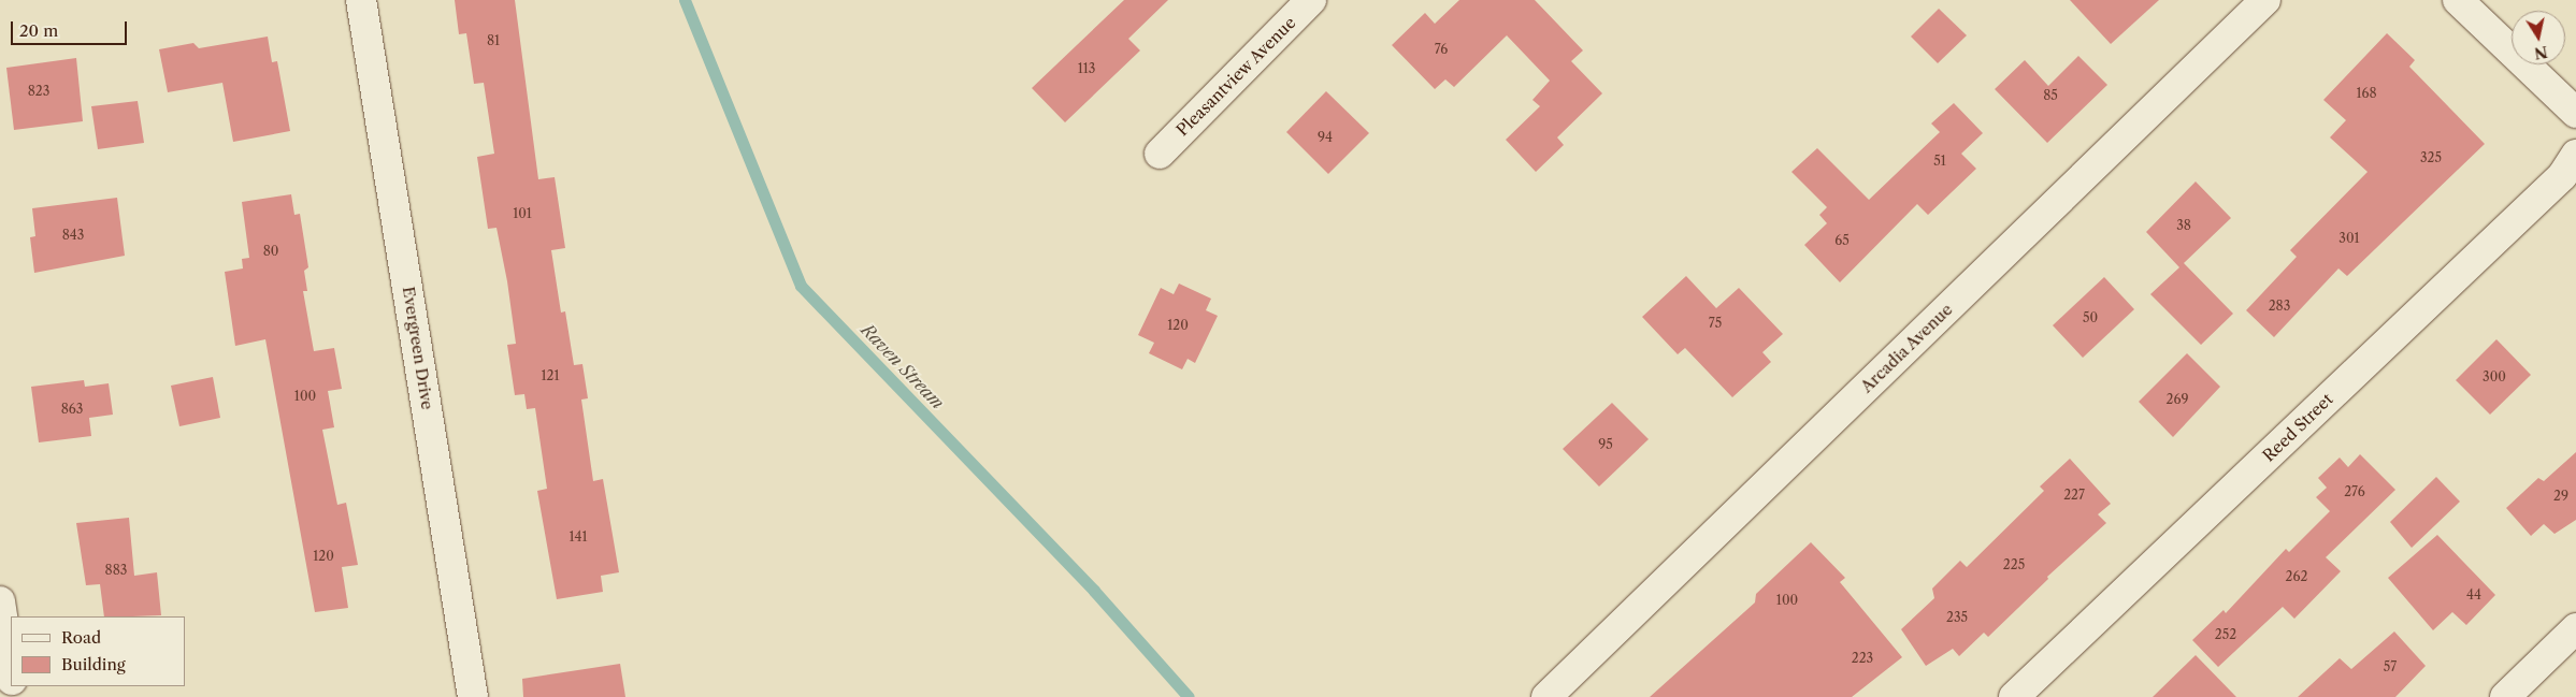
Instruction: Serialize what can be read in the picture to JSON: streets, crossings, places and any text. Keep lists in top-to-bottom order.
{
  "streets": {
    "street": [
      "Pleasantview Avenue",
      "Evergreen Drive",
      "Arcadia Avenue",
      "Reed Street"
    ]
  },
  "water": ["Raven Stream"],
  "house_numbers": [
    "81",
    "76",
    "113",
    "823",
    "168",
    "85",
    "94",
    "325",
    "51",
    "101",
    "38",
    "843",
    "301",
    "65",
    "80",
    "283",
    "50",
    "75",
    "120",
    "121",
    "300",
    "100",
    "269",
    "863",
    "95",
    "276",
    "227",
    "29",
    "141",
    "120",
    "225",
    "883",
    "262",
    "44",
    "100",
    "235",
    "252",
    "223",
    "57"
  ],
  "legend": ["Road", "Building"],
  "scale_bar": "20 m",
  "north": "bottom"
}
